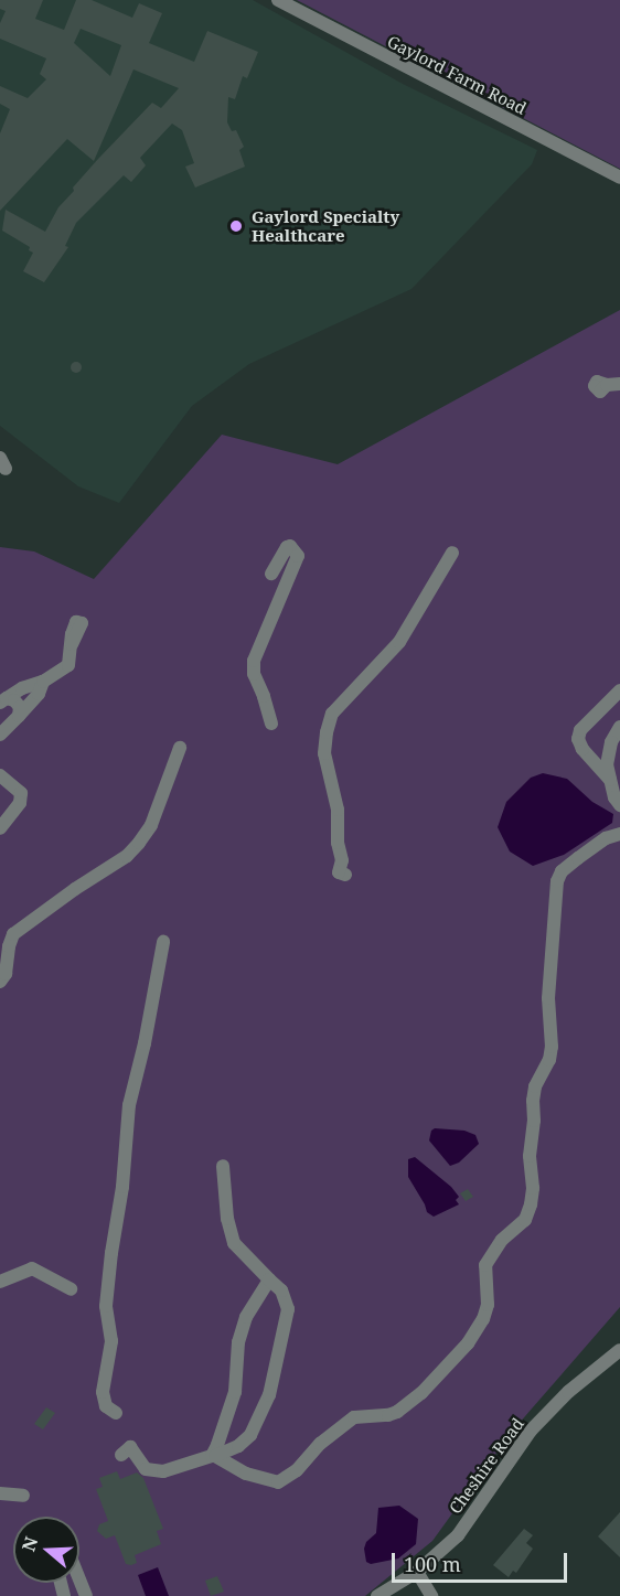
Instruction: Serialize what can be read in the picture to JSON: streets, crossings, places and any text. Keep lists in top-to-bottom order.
{
  "streets": {
    "street": ["Gaylord Farm Road", "Cheshire Road"]
  },
  "places": ["Gaylord Specialty Healthcare"],
  "scale_bar": "100 m",
  "north": "left"
}
